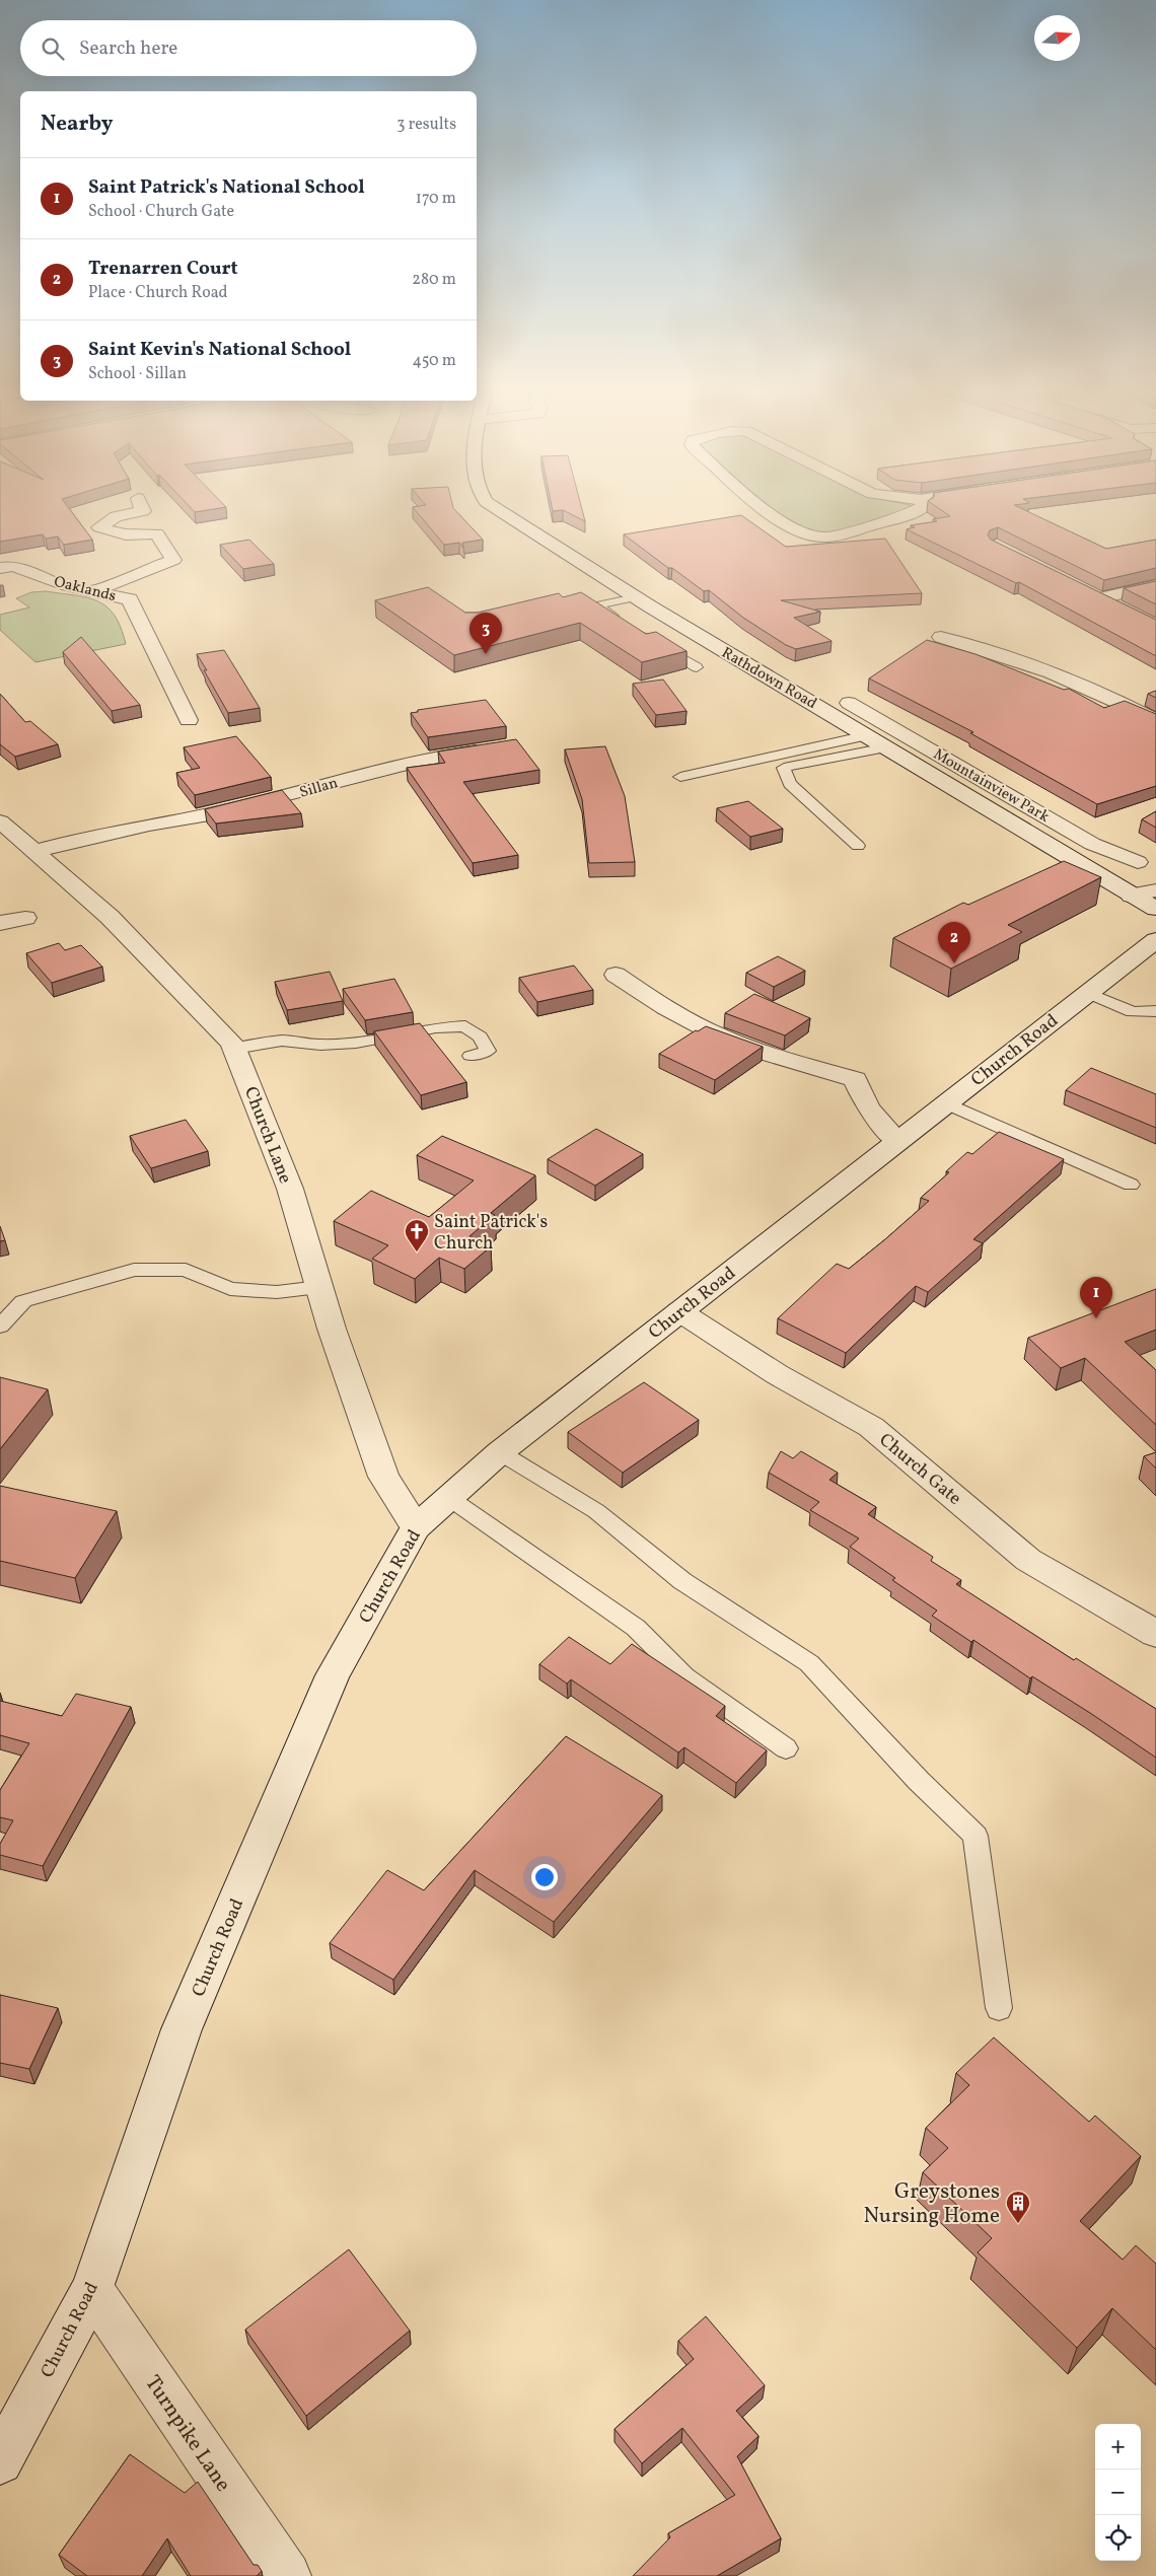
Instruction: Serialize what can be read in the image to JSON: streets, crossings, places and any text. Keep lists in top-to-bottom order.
{
  "streets": {
    "street": [
      "Oaklands",
      "Rathdown Road",
      "Mountainview Park",
      "Sillan",
      "Church Road",
      "Church Lane",
      "Church Gate",
      "Turnpike Lane"
    ]
  },
  "crossings": [
    ["Sillan", "Church Lane"],
    ["Church Road", "Church Lane"],
    ["Church Road", "Church Gate"],
    ["Church Road", "Turnpike Lane"]
  ],
  "places": {
    "church": ["Saint Patrick's Church"],
    "building": ["Greystones Nursing Home"]
  },
  "north": "right",
  "page": {
    "search": "Search here",
    "heading": ["Nearby", "3 results"],
    "list": [
      {
        "mark": "1",
        "name": "Saint Patrick's National School",
        "note": "School · Church Gate",
        "value": "170 m"
      },
      {
        "mark": "2",
        "name": "Trenarren Court",
        "note": "Place · Church Road",
        "value": "280 m"
      },
      {
        "mark": "3",
        "name": "Saint Kevin's National School",
        "note": "School · Sillan",
        "value": "450 m"
      }
    ],
    "pins": ["3", "2", "1"],
    "map_buttons": ["+", "−"]
  }
}
